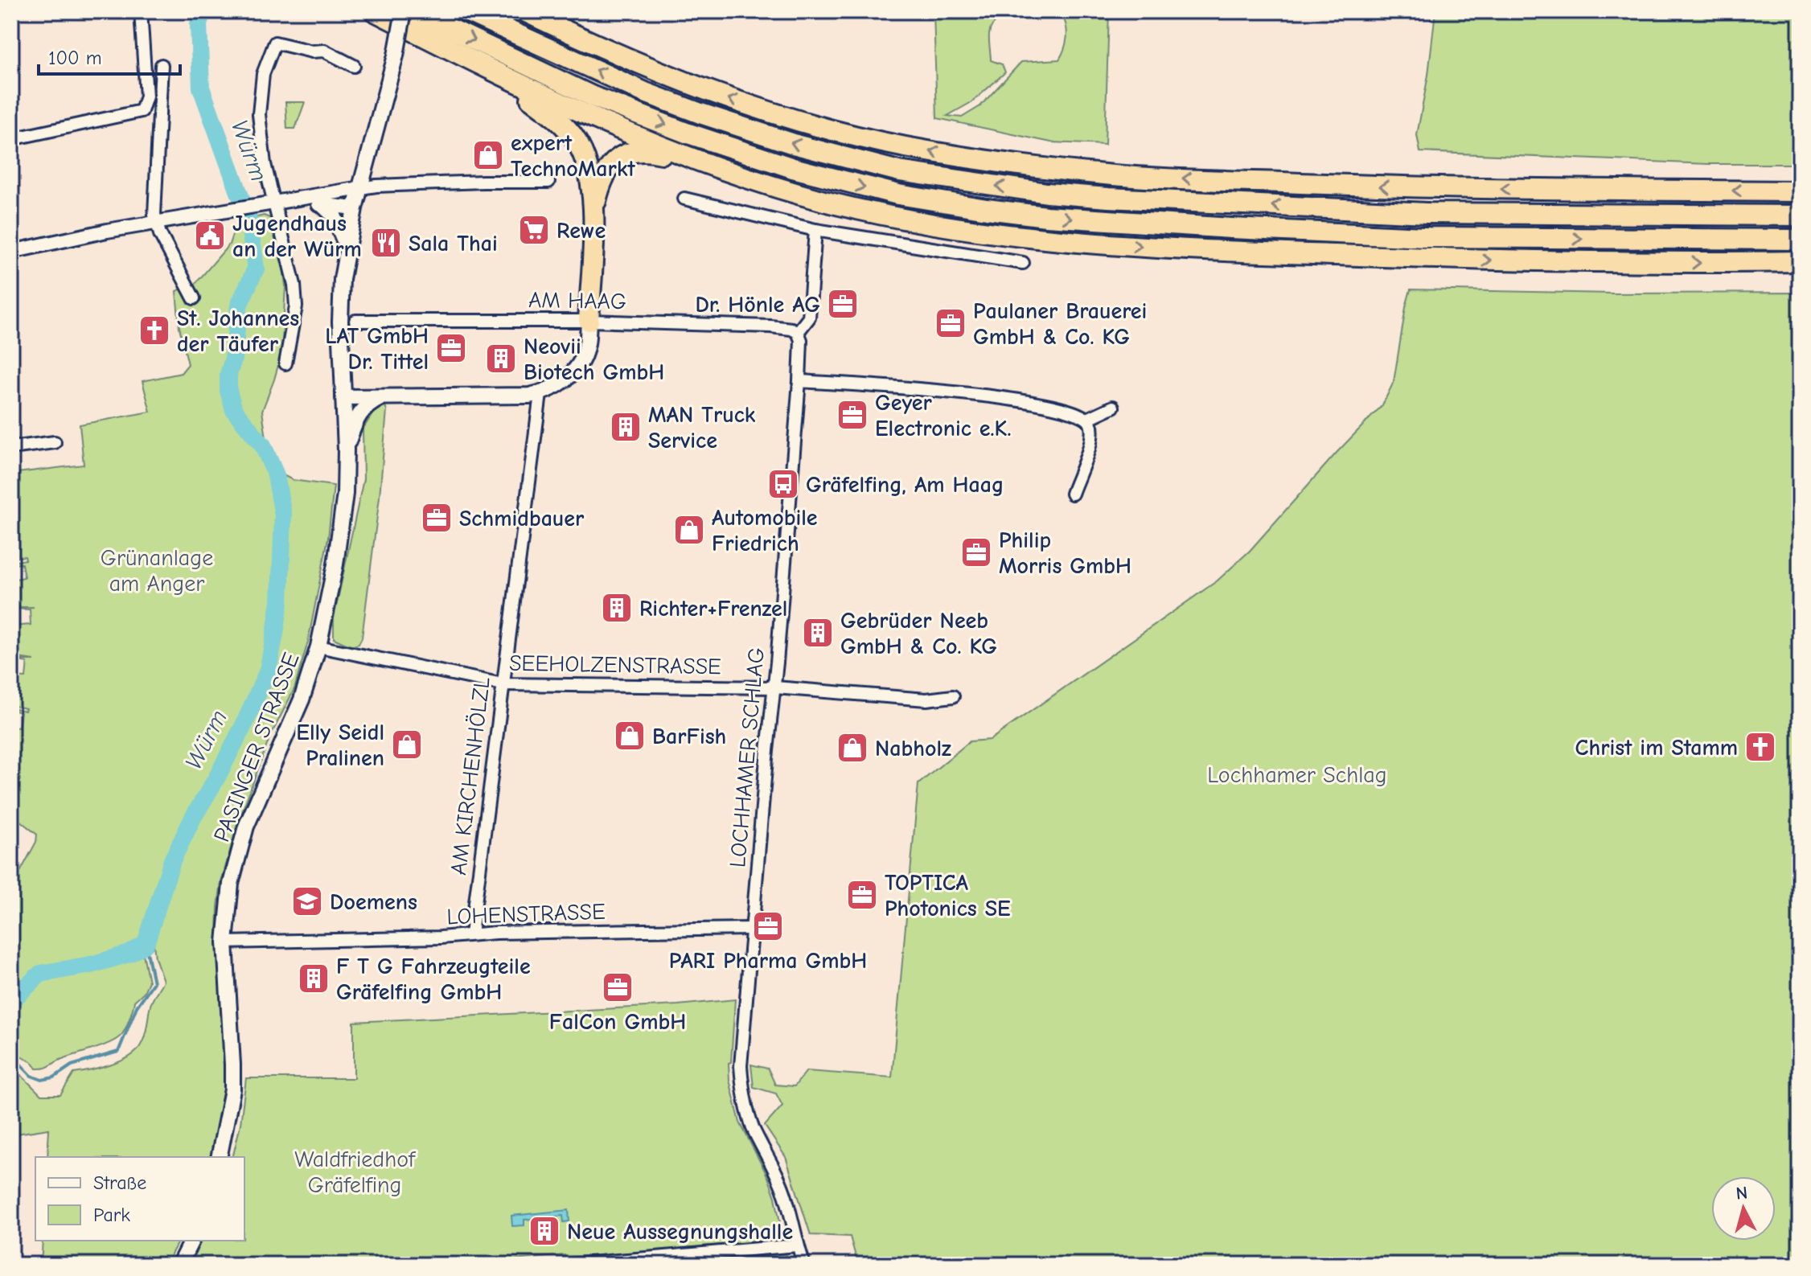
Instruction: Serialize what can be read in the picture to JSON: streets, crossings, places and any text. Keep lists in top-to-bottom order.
{
  "streets": {
    "main road": ["PASINGER STRASSE"],
    "street": [
      "AM HAAG",
      "SEEHOLZENSTRASSE",
      "LOCHHAMER SCHLAG",
      "AM KIRCHENHÖLZL",
      "LOHENSTRASSE"
    ]
  },
  "crossings": [
    ["AM HAAG", "LOCHHAMER SCHLAG"],
    ["SEEHOLZENSTRASSE", "PASINGER STRASSE"],
    ["SEEHOLZENSTRASSE", "LOCHHAMER SCHLAG"],
    ["SEEHOLZENSTRASSE", "AM KIRCHENHÖLZL"],
    ["PASINGER STRASSE", "LOHENSTRASSE"],
    ["LOCHHAMER SCHLAG", "LOHENSTRASSE"],
    ["AM KIRCHENHÖLZL", "LOHENSTRASSE"]
  ],
  "water": ["Würm"],
  "parks": ["Grünanlage am Anger", "Lochhamer Schlag", "Waldfriedhof Gräfelfing"],
  "places": {
    "shop": [
      "expert TechnoMarkt",
      "Automobile Friedrich",
      "BarFish",
      "Elly Seidl Pralinen",
      "Nabholz"
    ],
    "supermarket": ["Rewe"],
    "public building": ["Jugendhaus an der Würm"],
    "restaurant": ["Sala Thai"],
    "office": [
      "Dr. Hönle AG",
      "Paulaner Brauerei GmbH & Co. KG",
      "LAT GmbH Dr. Tittel",
      "Geyer Electronic e.K.",
      "Schmidbauer",
      "Philip Morris GmbH",
      "TOPTICA Photonics SE",
      "PARI Pharma GmbH",
      "FalCon GmbH"
    ],
    "church": ["St. Johannes der Täufer", "Christ im Stamm"],
    "building": [
      "Neovii Biotech GmbH",
      "MAN Truck Service",
      "Richter+Frenzel",
      "Gebrüder Neeb GmbH & Co. KG",
      "F T G Fahrzeugteile Gräfelfing GmbH",
      "Neue Aussegnungshalle"
    ],
    "bus stop": ["Gräfelfing, Am Haag"],
    "school or university": ["Doemens"]
  },
  "legend": ["Straße", "Park"],
  "scale_bar": "100 m",
  "north": "top"
}
